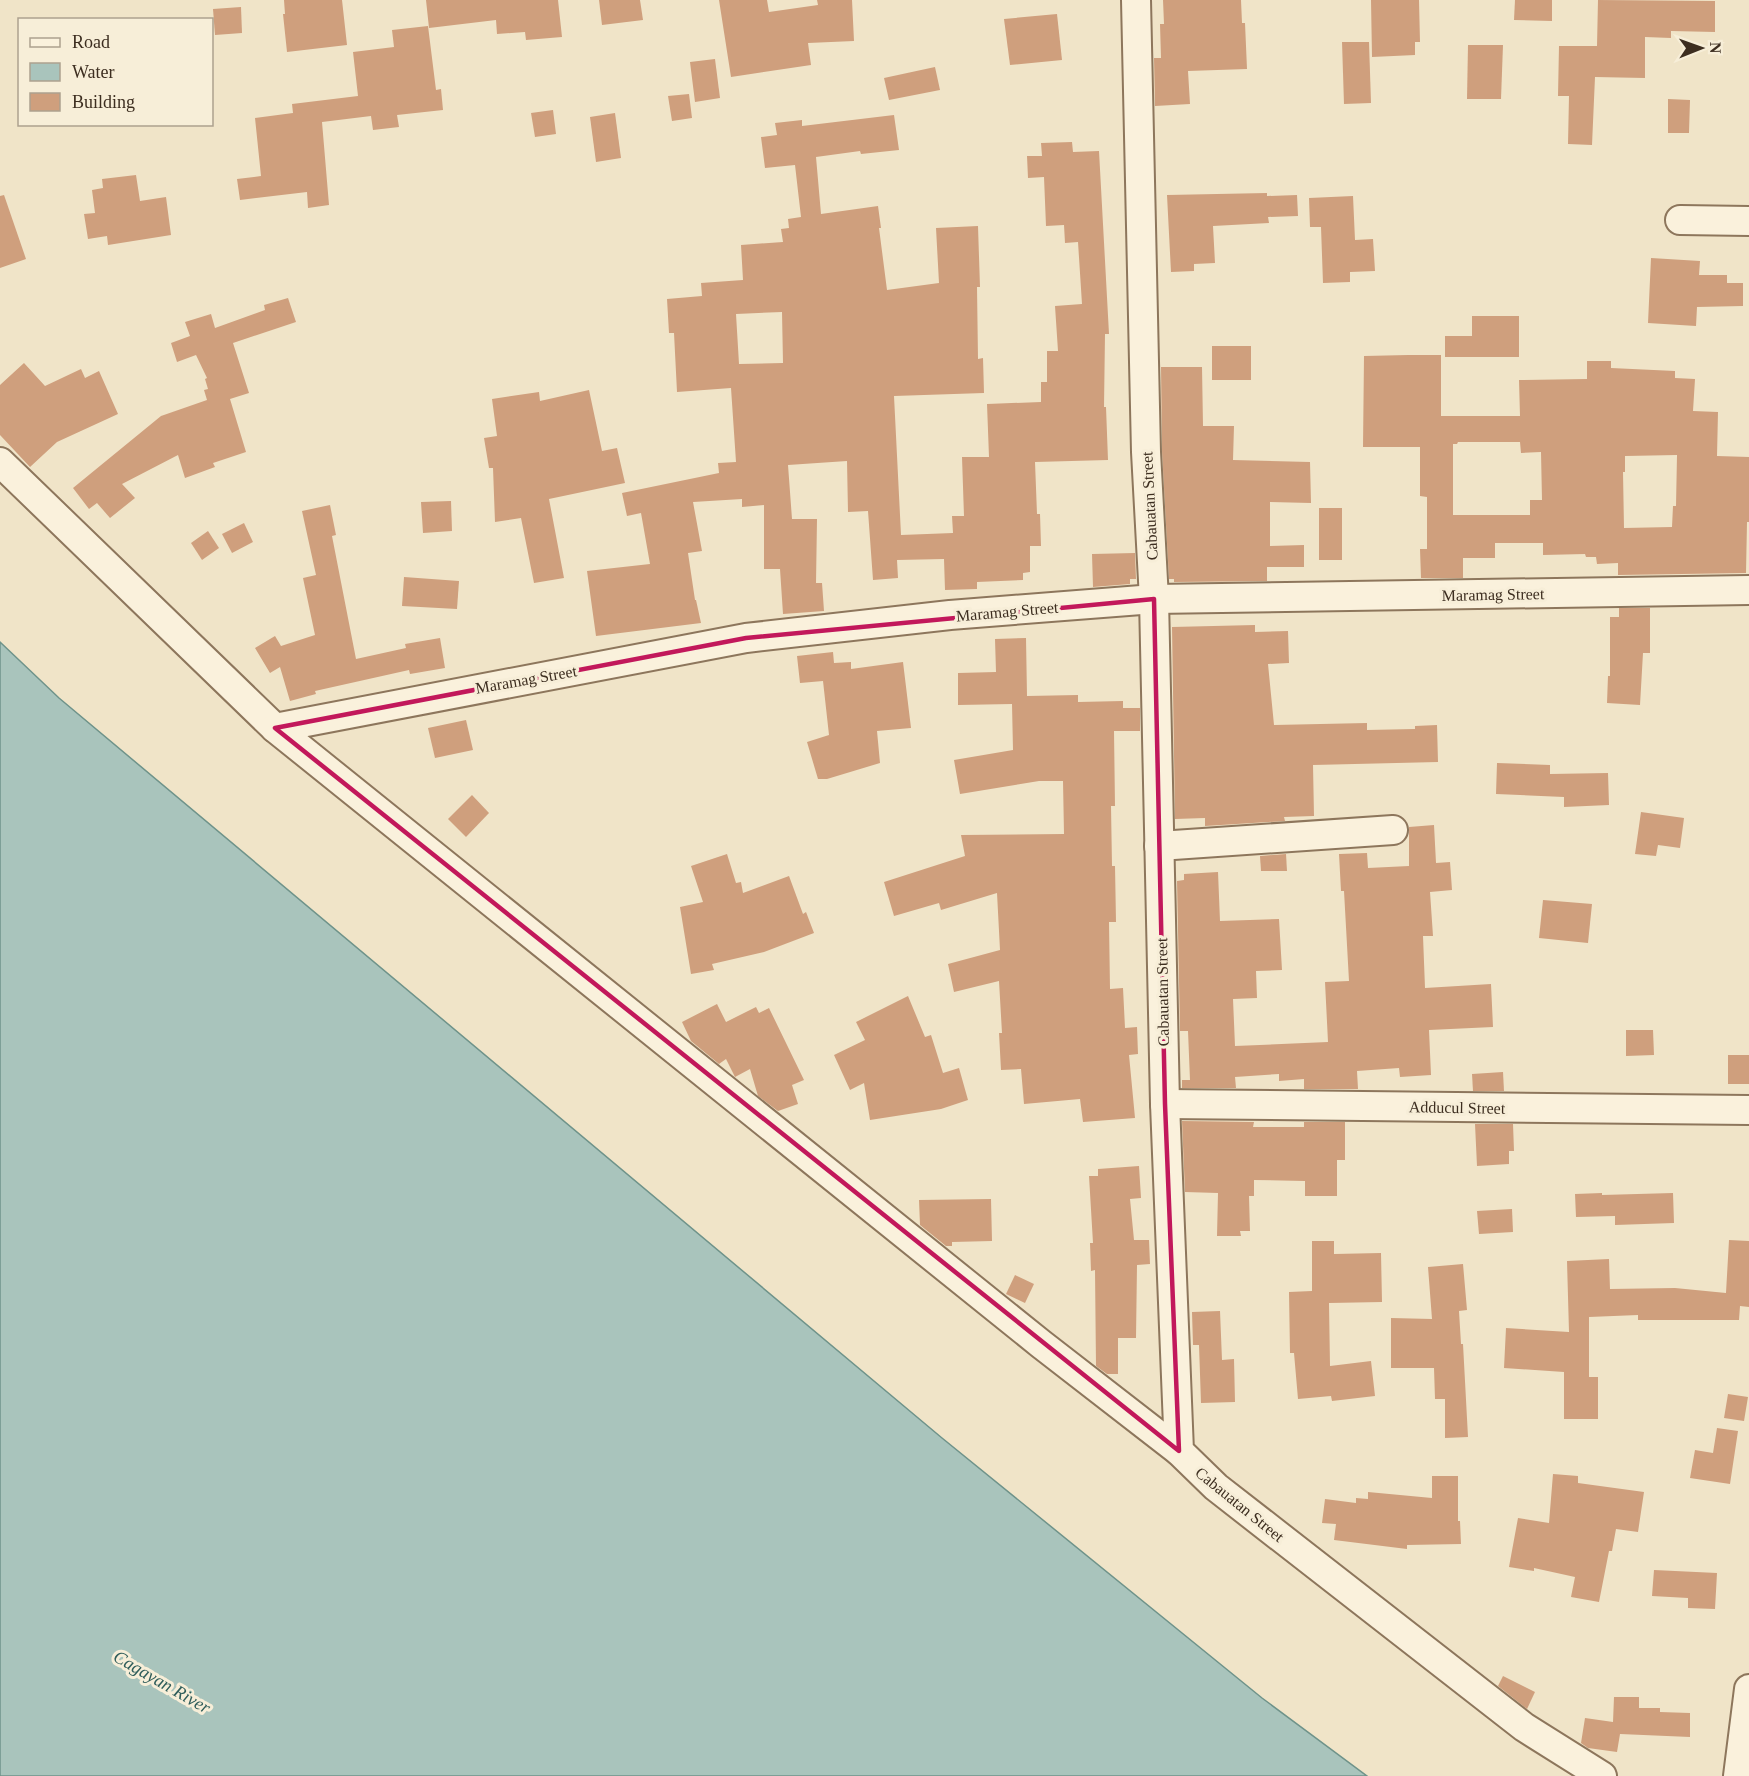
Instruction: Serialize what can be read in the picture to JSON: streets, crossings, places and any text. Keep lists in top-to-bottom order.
{
  "streets": {
    "street": ["Cabauatan Street", "Maramag Street", "Adducul Street"]
  },
  "crossings": [
    ["Cabauatan Street", "Maramag Street"],
    ["Cabauatan Street", "Adducul Street"]
  ],
  "water": ["Cagayan River"],
  "legend": ["Road", "Water", "Building"],
  "north": "right"
}
